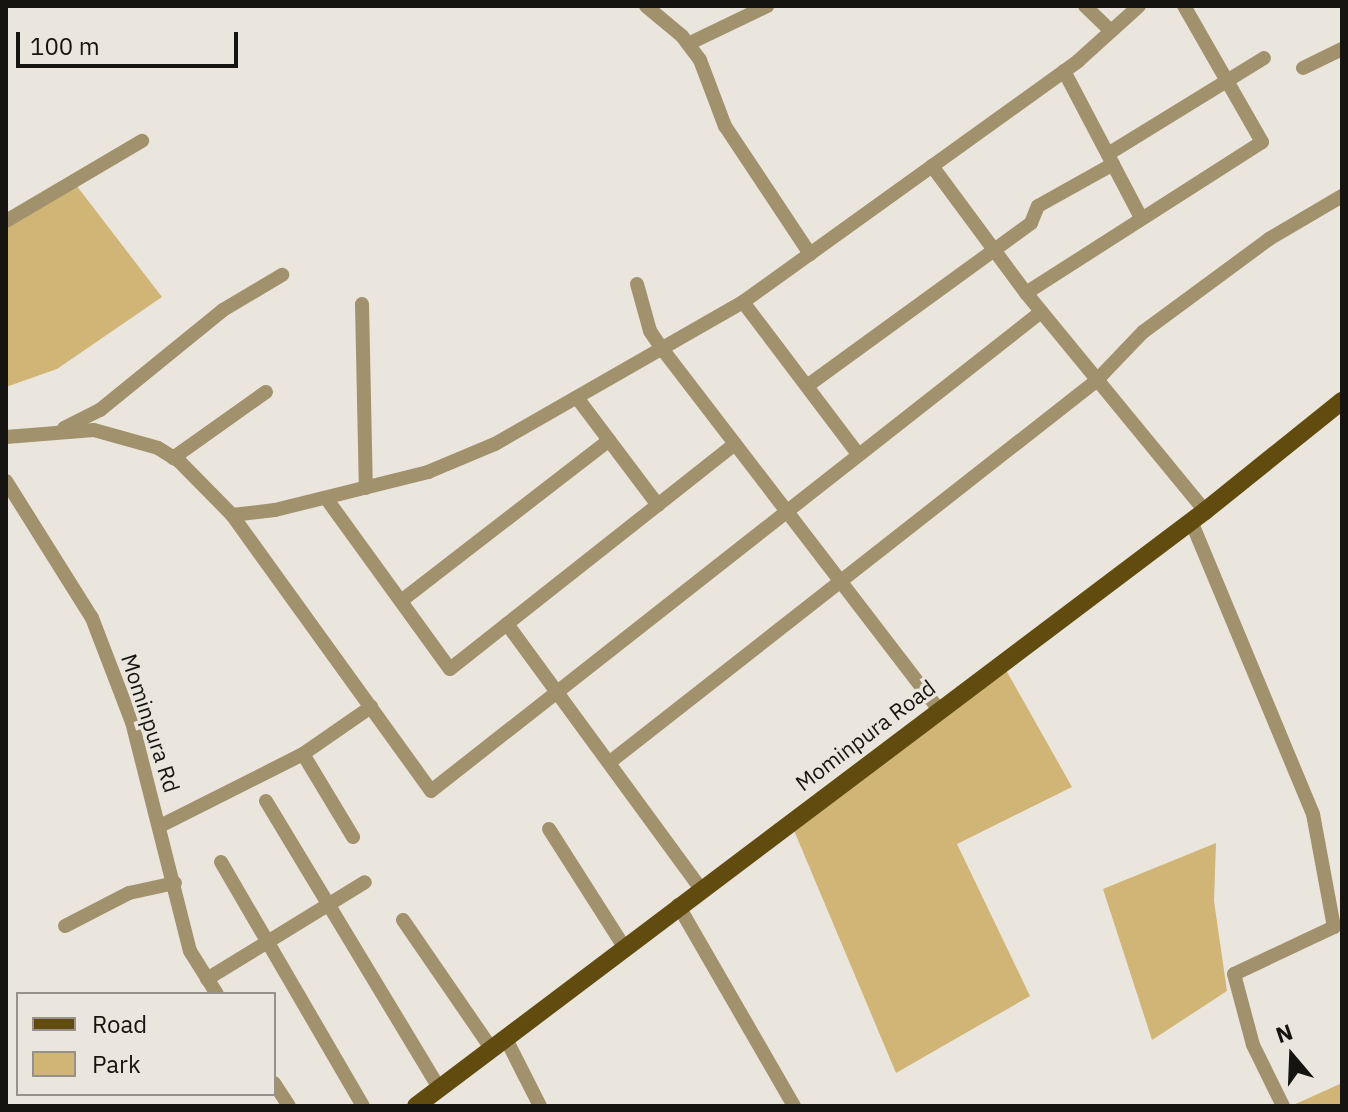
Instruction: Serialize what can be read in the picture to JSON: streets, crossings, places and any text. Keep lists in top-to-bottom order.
{
  "streets": {
    "main road": ["Mominpura Road"],
    "street": ["Mominpura Rd"]
  },
  "legend": ["Road", "Park"],
  "scale_bar": "100 m",
  "north": "top"
}
